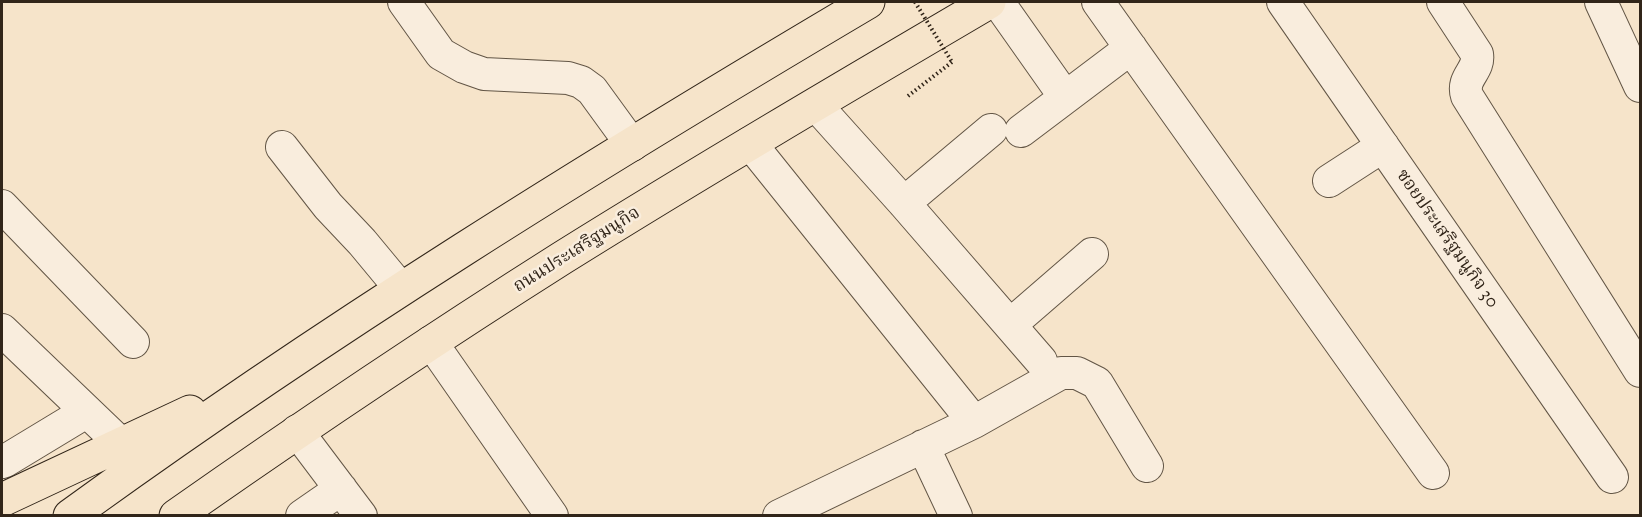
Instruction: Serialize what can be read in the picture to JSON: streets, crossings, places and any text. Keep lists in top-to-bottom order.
{
  "streets": {
    "main road": ["ถนนประเสริฐมนูกิจ"],
    "street": ["ซอยประเสริฐมนูกิจ 30"]
  }
}
